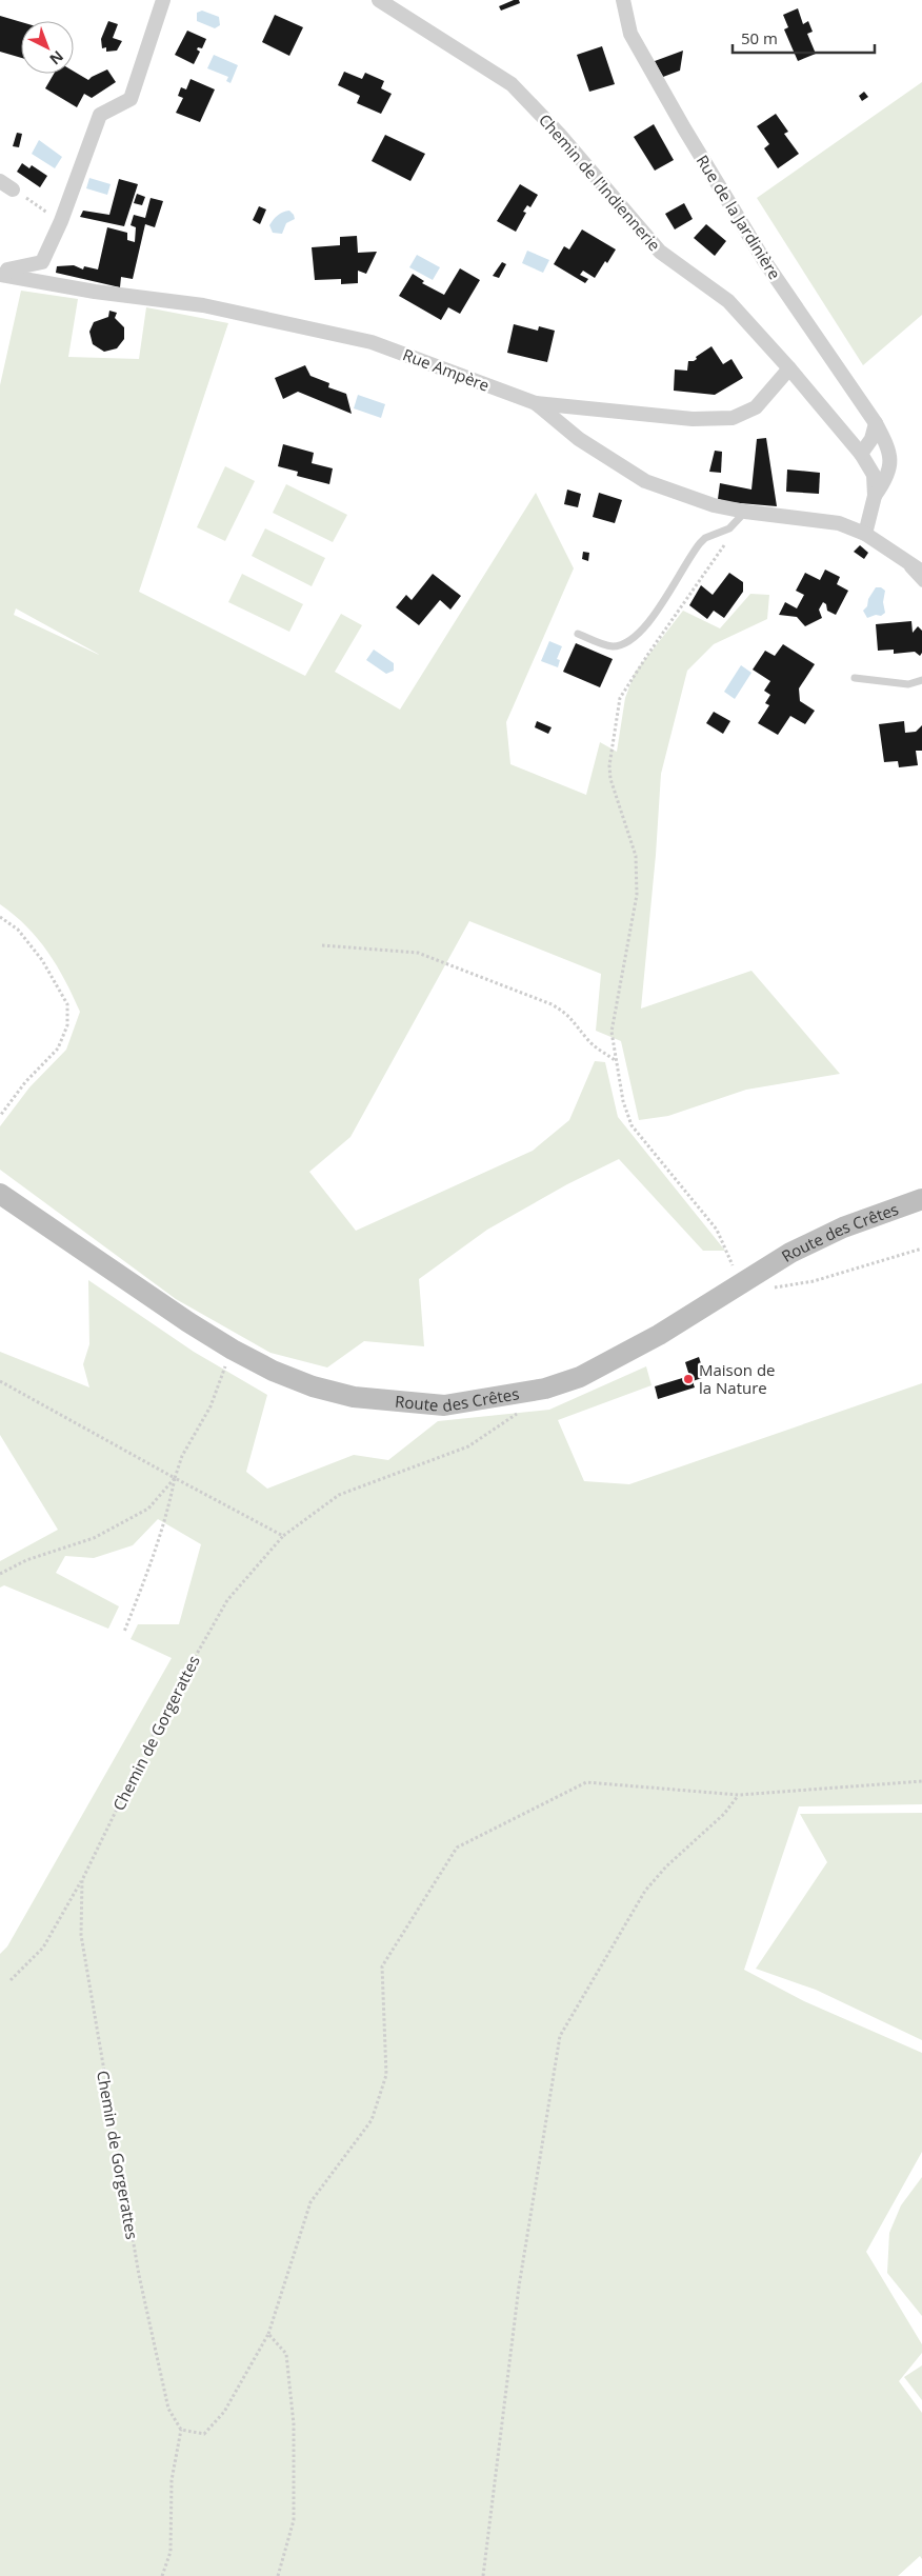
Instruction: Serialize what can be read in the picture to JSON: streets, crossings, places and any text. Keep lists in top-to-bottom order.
{
  "streets": {
    "street": [
      "Chemin de l'Indiennerie",
      "Rue de la Jardinière",
      "Rue Ampère",
      "Route des Crêtes"
    ],
    "path": ["Chemin de Gorgerattes"]
  },
  "crossings": [
    ["Chemin de l'Indiennerie", "Rue de la Jardinière"],
    ["Route des Crêtes", "Chemin de Gorgerattes"]
  ],
  "places": ["Maison de la Nature"],
  "scale_bar": "50 m",
  "north": "bottom right"
}
